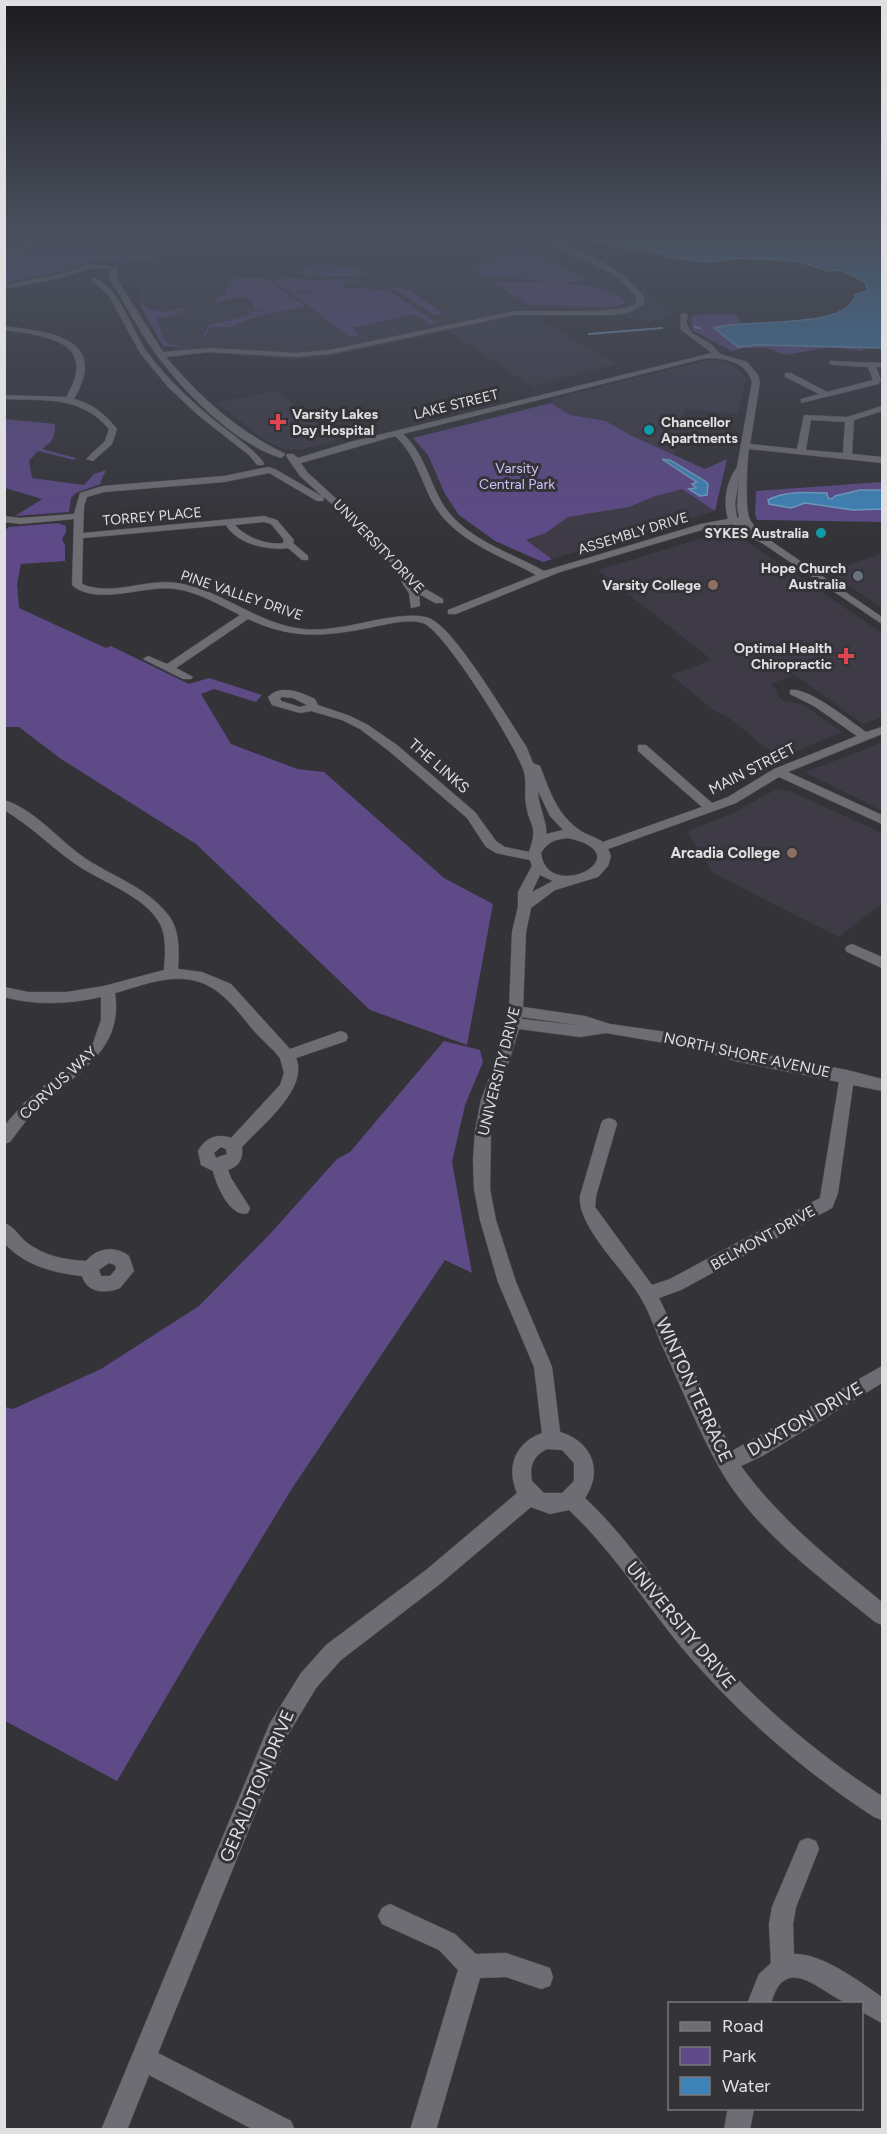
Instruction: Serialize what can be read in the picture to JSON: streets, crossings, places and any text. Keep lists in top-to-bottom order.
{
  "streets": {
    "street": [
      "LAKE STREET",
      "TORREY PLACE",
      "ASSEMBLY DRIVE",
      "UNIVERSITY DRIVE",
      "PINE VALLEY DRIVE",
      "THE LINKS",
      "MAIN STREET",
      "NORTH SHORE AVENUE",
      "CORVUS WAY",
      "BELMONT DRIVE",
      "WINTON TERRACE",
      "DUXTON DRIVE",
      "GERALDTON DRIVE"
    ]
  },
  "crossings": [
    ["LAKE STREET", "UNIVERSITY DRIVE"],
    ["LAKE STREET", "PINE VALLEY DRIVE"],
    ["TORREY PLACE", "PINE VALLEY DRIVE"],
    ["ASSEMBLY DRIVE", "UNIVERSITY DRIVE"],
    ["ASSEMBLY DRIVE", "PINE VALLEY DRIVE"],
    ["UNIVERSITY DRIVE", "PINE VALLEY DRIVE"],
    ["UNIVERSITY DRIVE", "THE LINKS"],
    ["UNIVERSITY DRIVE", "MAIN STREET"],
    ["UNIVERSITY DRIVE", "NORTH SHORE AVENUE"],
    ["UNIVERSITY DRIVE", "GERALDTON DRIVE"],
    ["THE LINKS", "MAIN STREET"],
    ["NORTH SHORE AVENUE", "BELMONT DRIVE"],
    ["BELMONT DRIVE", "WINTON TERRACE"],
    ["WINTON TERRACE", "DUXTON DRIVE"]
  ],
  "parks": ["Varsity Central Park"],
  "places": {
    "health": ["Varsity Lakes Day Hospital", "Optimal Health Chiropractic"],
    "other": [
      "Chancellor Apartments",
      "SYKES Australia",
      "Hope Church Australia",
      "Varsity College",
      "Arcadia College"
    ]
  },
  "legend": ["Road", "Park", "Water"]
}
